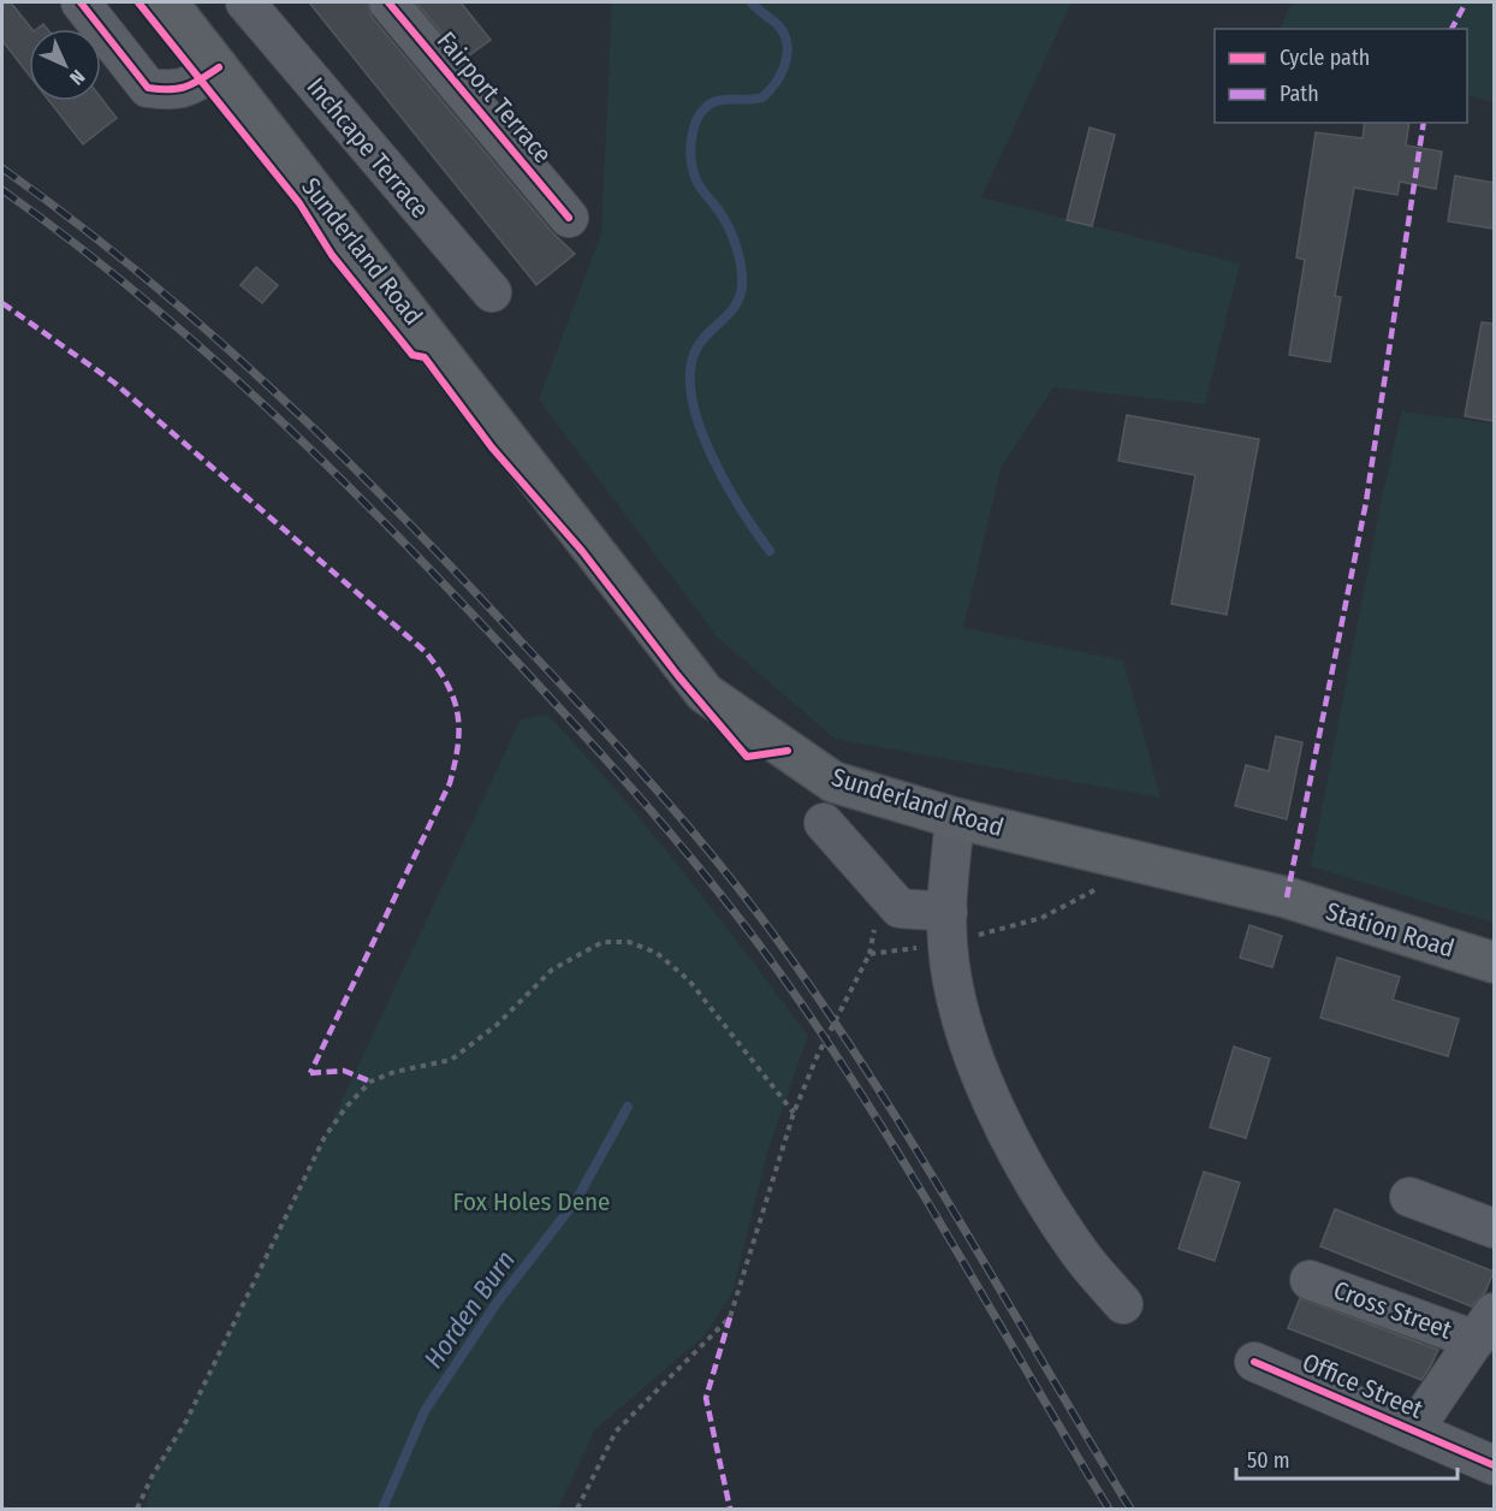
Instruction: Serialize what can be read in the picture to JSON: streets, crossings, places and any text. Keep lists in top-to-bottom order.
{
  "streets": {
    "main road": ["Sunderland Road", "Station Road"],
    "street": [
      "Fairport Terrace",
      "Inchcape Terrace",
      "Cross Street",
      "Office Street"
    ]
  },
  "crossings": [
    ["Sunderland Road", "Station Road"]
  ],
  "water": ["Horden Burn"],
  "parks": ["Fox Holes Dene"],
  "legend": ["Cycle path", "Path"],
  "scale_bar": "50 m",
  "north": "bottom right"
}
